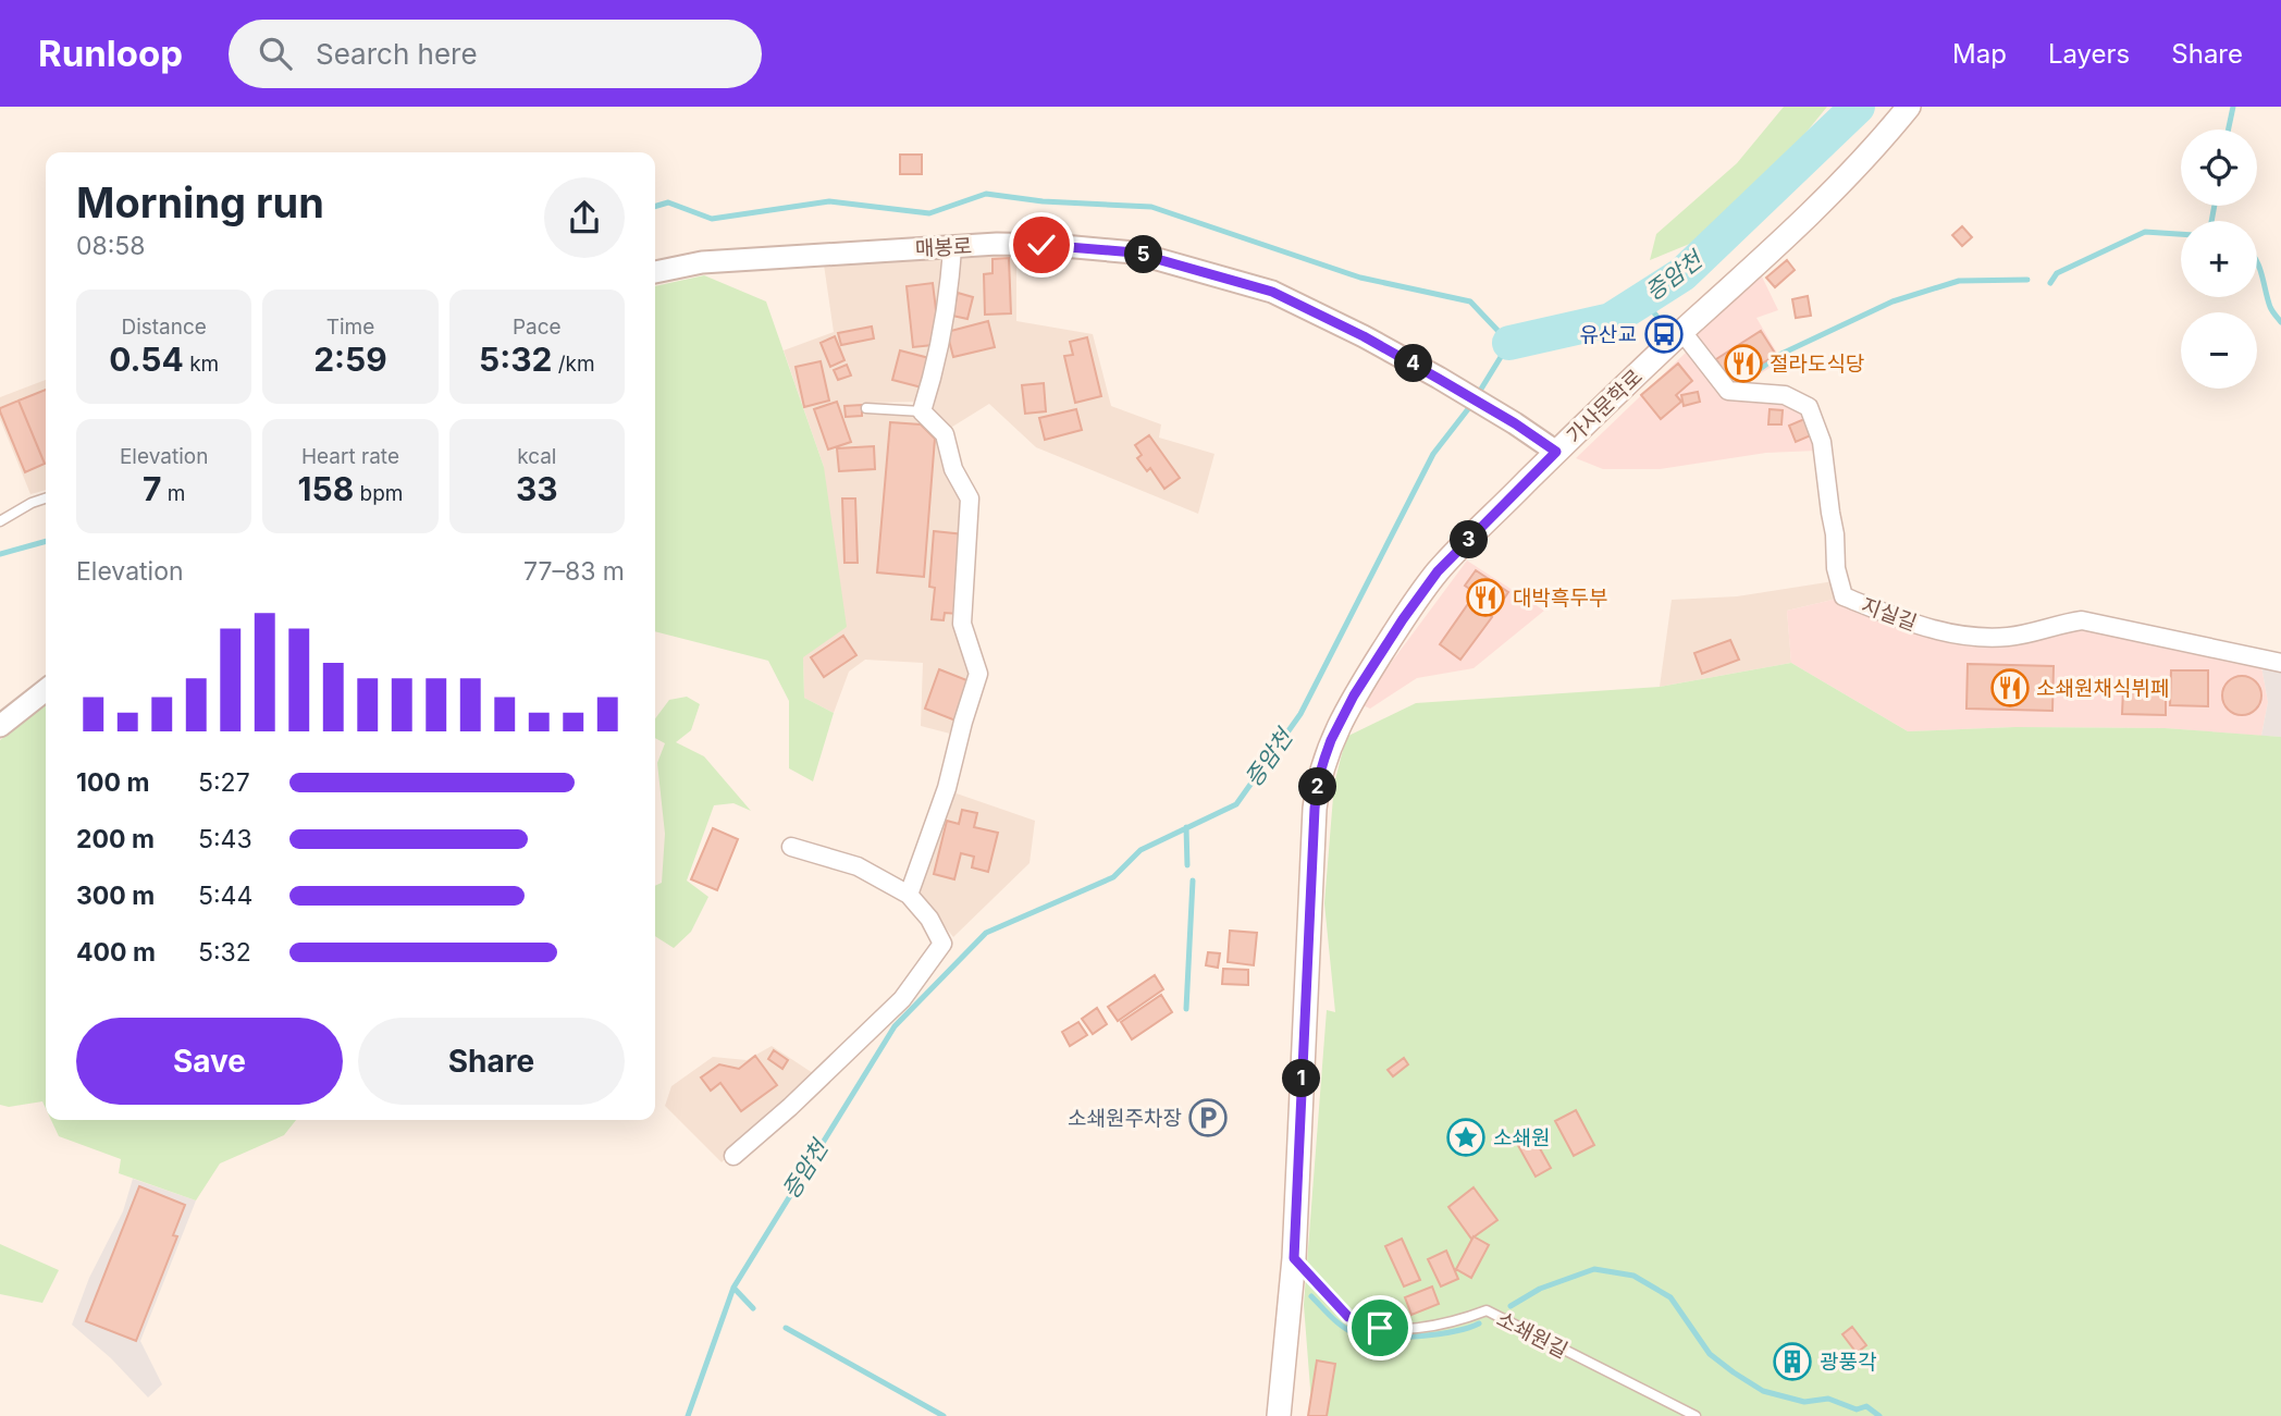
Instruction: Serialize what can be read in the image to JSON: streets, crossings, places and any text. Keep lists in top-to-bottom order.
{
  "streets": {
    "main road": ["가사문학로"],
    "street": ["매봉로", "지실길"],
    "lane": ["소쇄원길"]
  },
  "crossings": [
    ["매봉로", "가사문학로"],
    ["가사문학로", "지실길"],
    ["가사문학로", "소쇄원길"]
  ],
  "water": ["증암천"],
  "places": {
    "bus stop": ["유산교"],
    "restaurant": ["절라도식당", "대박흑두부", "소쇄원채식뷔페"],
    "parking": ["소쇄원주차장"],
    "place": ["소쇄원"],
    "building": ["광풍각"]
  },
  "page": {
    "header": "Runloop",
    "search": "Search here",
    "nav": ["Map", "Layers", "Share"],
    "map_buttons": ["+", "−"],
    "heading": ["Morning run", "08:58"],
    "pins": [
      "5",
      "4",
      "3",
      "2",
      "1"
    ],
    "stats": [
      ["Distance", "0.54 km"],
      ["Time", "2:59"],
      ["Pace", "5:32 /km"],
      ["Elevation", "7 m"],
      ["Heart rate", "158 bpm"],
      ["kcal", "33"]
    ],
    "chart": ["Elevation", "77–83 m"],
    "list": [
      {
        "name": "100 m",
        "note": "5:27"
      },
      {
        "name": "200 m",
        "note": "5:43"
      },
      {
        "name": "300 m",
        "note": "5:44"
      },
      {
        "name": "400 m",
        "note": "5:32"
      }
    ],
    "buttons": ["Save", "Share"]
  }
}
